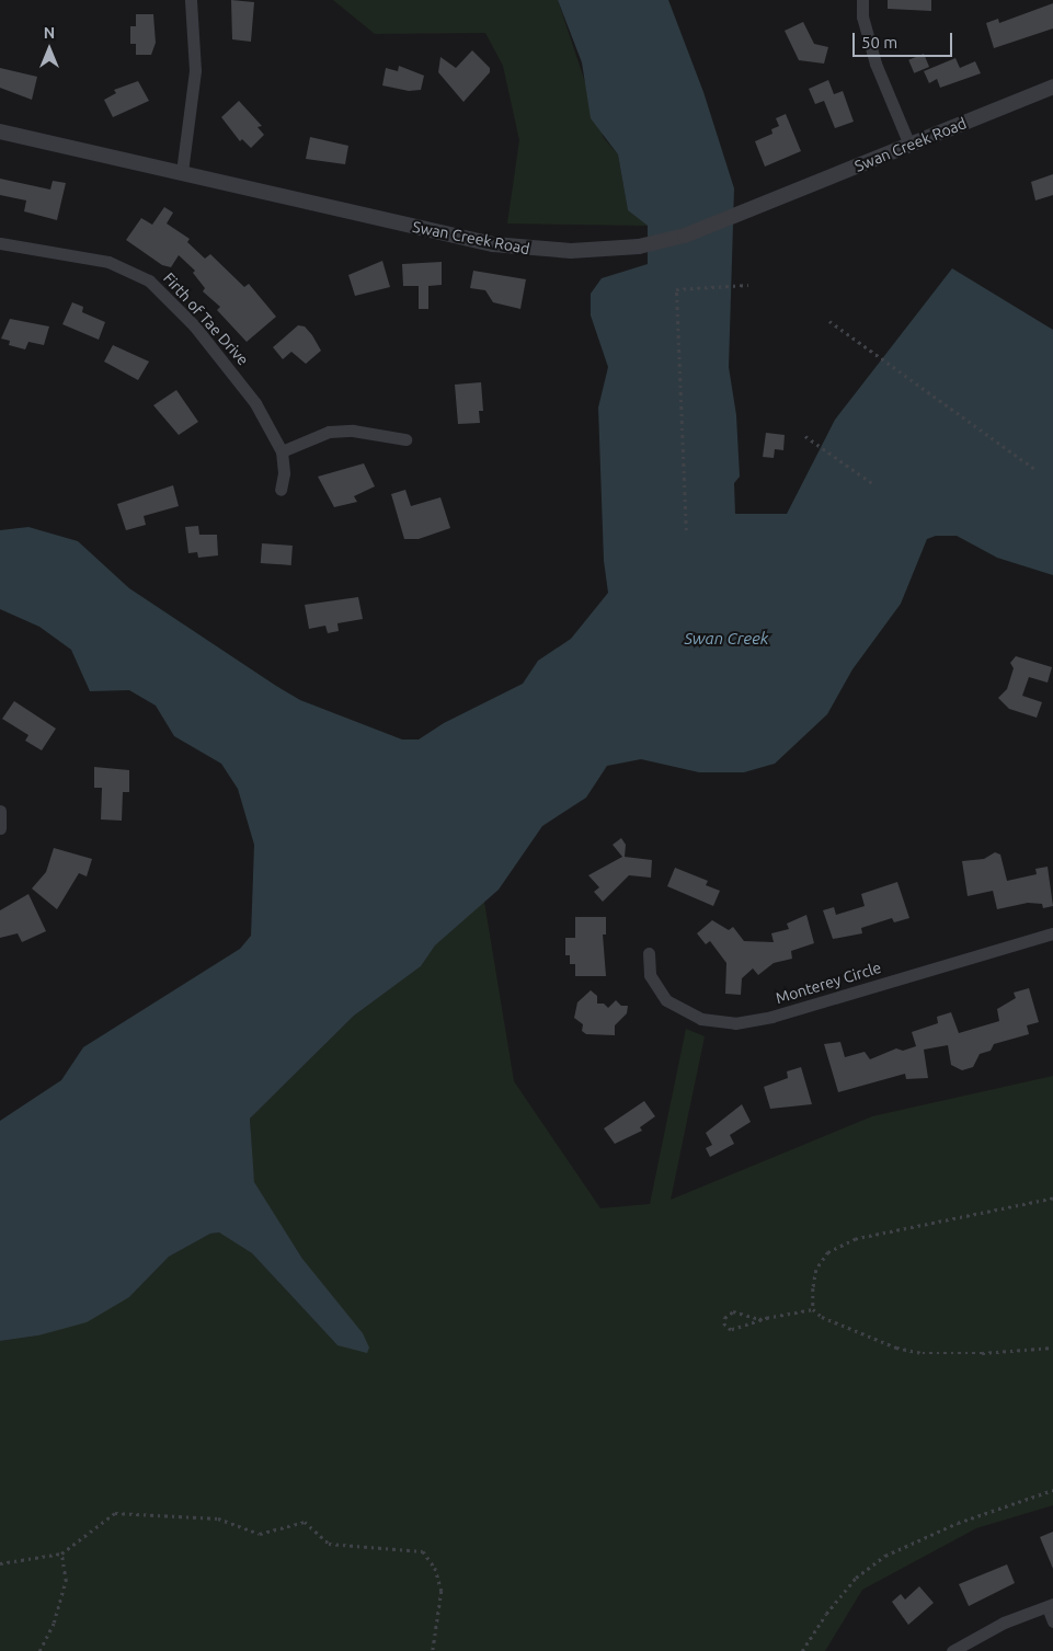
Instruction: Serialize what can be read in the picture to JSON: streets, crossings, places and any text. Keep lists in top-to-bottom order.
{
  "streets": {
    "street": ["Swan Creek Road", "Firth of Tae Drive", "Monterey Circle"]
  },
  "water": ["Swan Creek"],
  "scale_bar": "50 m",
  "north": "top"
}
